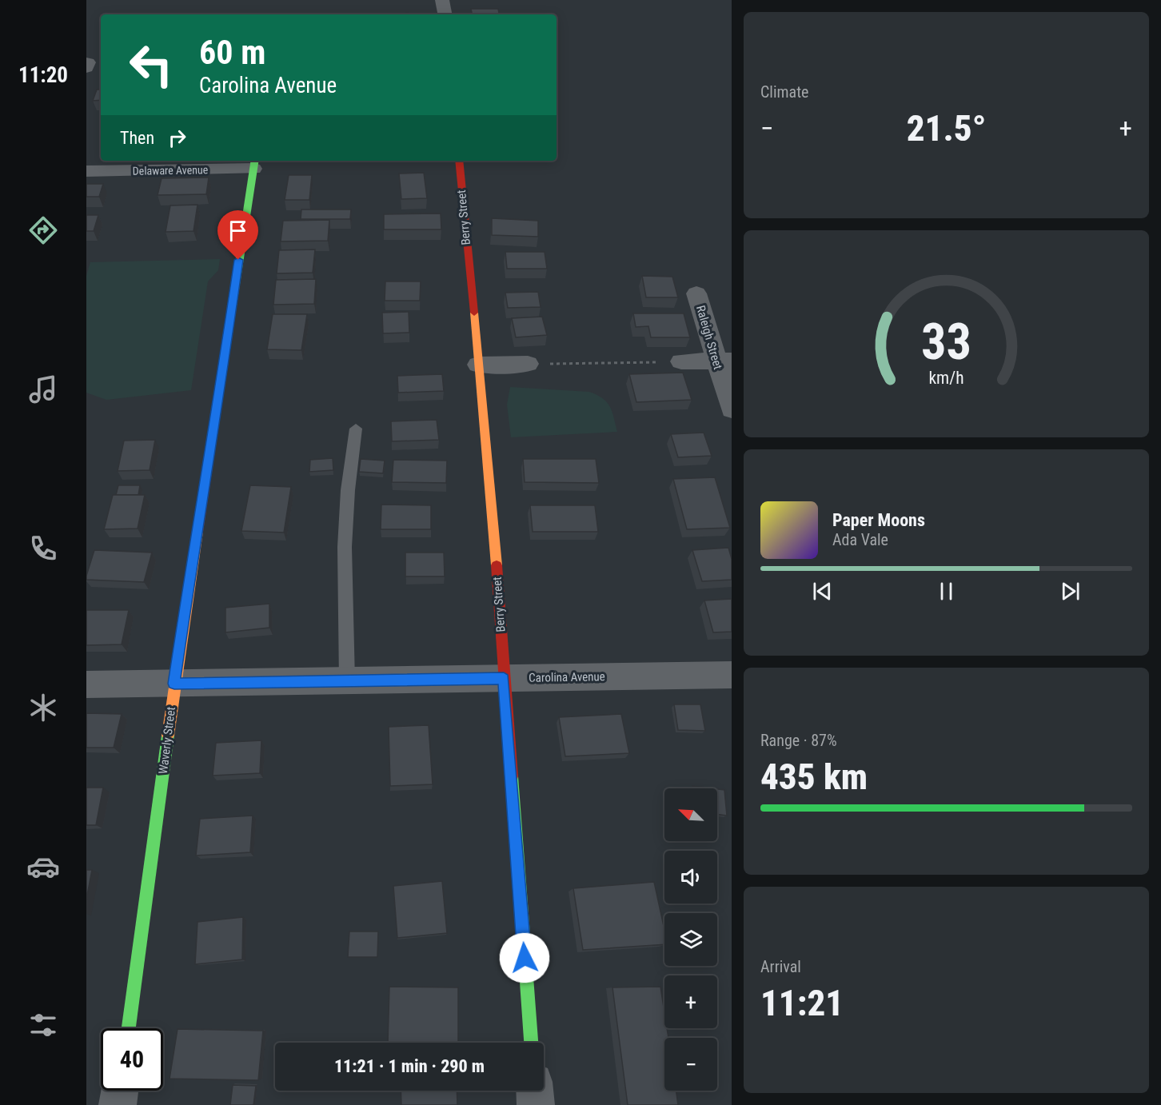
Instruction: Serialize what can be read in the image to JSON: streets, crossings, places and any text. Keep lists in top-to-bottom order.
{
  "streets": {
    "street": [
      "Delaware Avenue",
      "Berry Street",
      "Raleigh Street",
      "Carolina Avenue",
      "Waverly Street"
    ]
  },
  "crossings": [
    ["Delaware Avenue", "Waverly Street"],
    ["Berry Street", "Carolina Avenue"],
    ["Carolina Avenue", "Waverly Street"]
  ],
  "north": "top left",
  "page": {
    "tabs": "11:20",
    "tile": [
      "Climate",
      ["Range · 87%", "435 km"],
      ["Arrival", "11:21"]
    ],
    "turn": ["60 m", "Carolina Avenue"],
    "heat": ["−", "21.5°", "+"],
    "then": "Then",
    "song": ["Paper Moons", "Ada Vale"],
    "map_buttons": ["+", "−"],
    "limit": "40",
    "trip": "11:21 · 1 min · 290 m",
    "gauge": ["33", "km/h"]
  }
}
